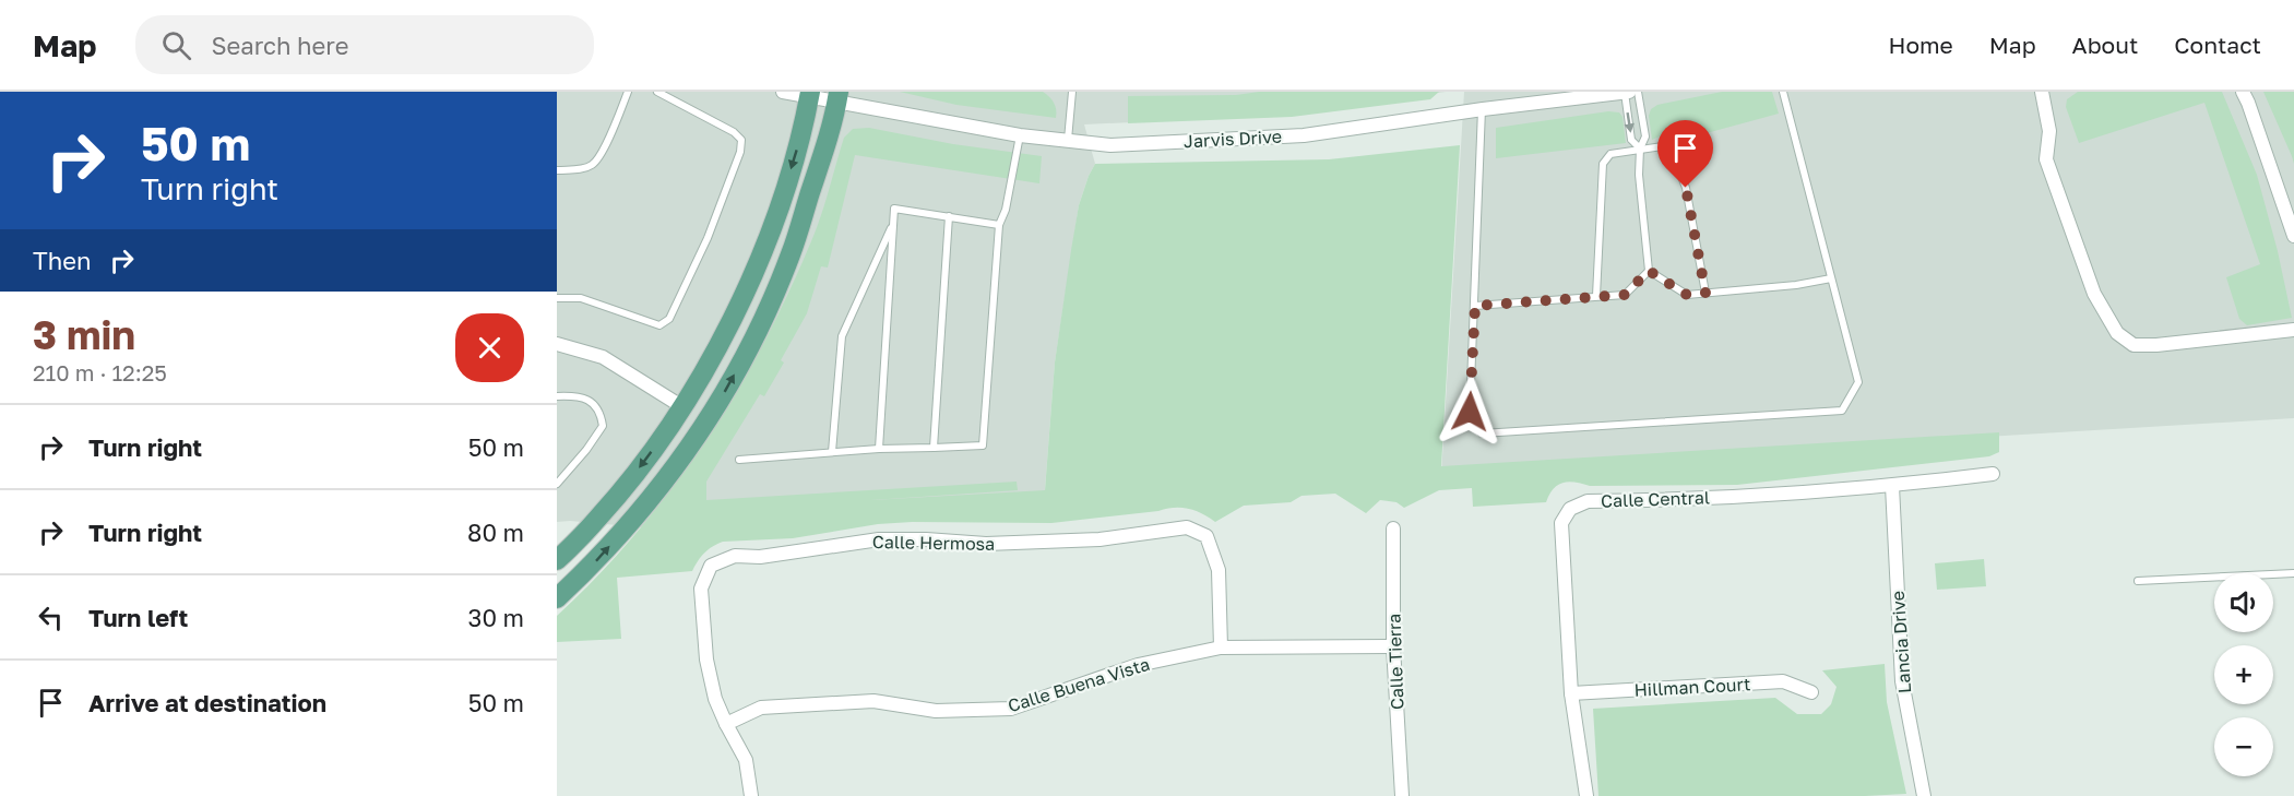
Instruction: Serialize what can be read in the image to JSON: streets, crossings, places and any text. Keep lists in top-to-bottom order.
{
  "streets": {
    "street": [
      "Jarvis Drive",
      "Calle Central",
      "Calle Hermosa",
      "Lancia Drive",
      "Calle Tierra",
      "Calle Buena Vista",
      "Hillman Court"
    ]
  },
  "crossings": [
    ["Calle Central", "Lancia Drive"],
    ["Calle Central", "Hillman Court"],
    ["Calle Hermosa", "Calle Buena Vista"],
    ["Calle Tierra", "Calle Buena Vista"]
  ],
  "page": {
    "header": "Map",
    "search": "Search here",
    "nav": [
      "Home",
      "Map",
      "About",
      "Contact"
    ],
    "turn": ["50 m", "Turn right"],
    "then": "Then",
    "heading": ["3 min", "210 m · 12:25"],
    "list": [
      {
        "name": "Turn right",
        "value": "50 m"
      },
      {
        "name": "Turn right",
        "value": "80 m"
      },
      {
        "name": "Turn left",
        "value": "30 m"
      },
      {
        "name": "Arrive at destination",
        "value": "50 m"
      }
    ],
    "map_buttons": ["+", "−"]
  }
}
